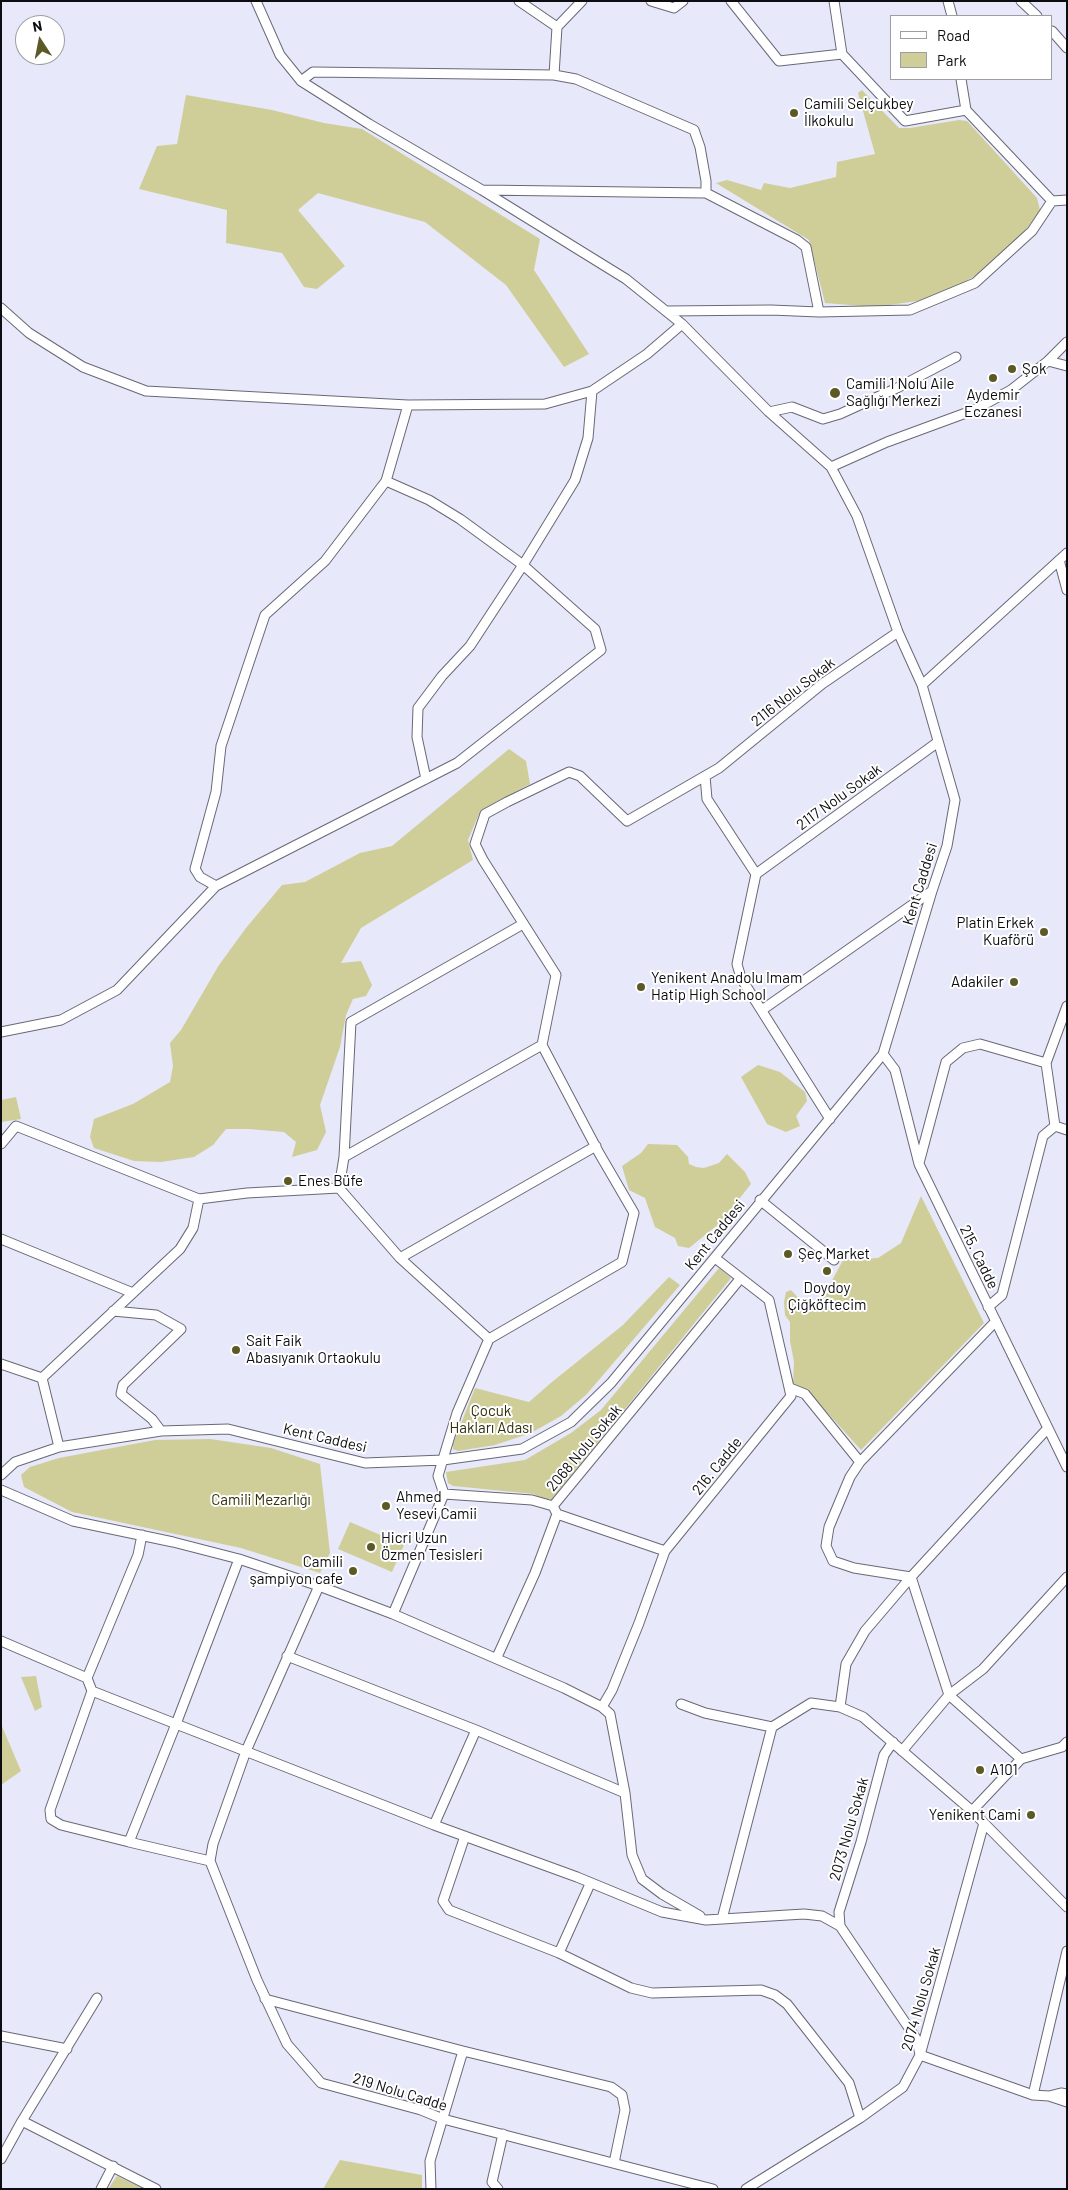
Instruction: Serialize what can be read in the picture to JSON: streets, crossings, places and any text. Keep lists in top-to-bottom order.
{
  "streets": {
    "street": [
      "2116 Nolu Sokak",
      "2117 Nolu Sokak",
      "Kent Caddesi",
      "215. Cadde",
      "2068 Nolu Sokak",
      "216. Cadde",
      "2073 Nolu Sokak",
      "2074 Nolu Sokak",
      "219 Nolu Cadde"
    ]
  },
  "crossings": [
    ["2116 Nolu Sokak", "Kent Caddesi"],
    ["2117 Nolu Sokak", "Kent Caddesi"],
    ["Kent Caddesi", "215. Cadde"]
  ],
  "parks": ["Çocuk Hakları Adası", "Camili Mezarlığı"],
  "places": [
    "Camili Selçukbey İlkokulu",
    "Şok",
    "Aydemir Eczanesi",
    "Camili 1 Nolu Aile Sağlığı Merkezi",
    "Platin Erkek Kuaförü",
    "Adakiler",
    "Yenikent Anadolu Imam Hatip High School",
    "Enes Büfe",
    "Şeç Market",
    "Doydoy Çiğköftecim",
    "Sait Faik Abasıyanık Ortaokulu",
    "Ahmed Yesevi Camii",
    "Hicri Uzun Özmen Tesisleri",
    "Camili şampiyon cafe",
    "A101",
    "Yenikent Cami"
  ],
  "legend": ["Road", "Park"],
  "north": "top"
}
